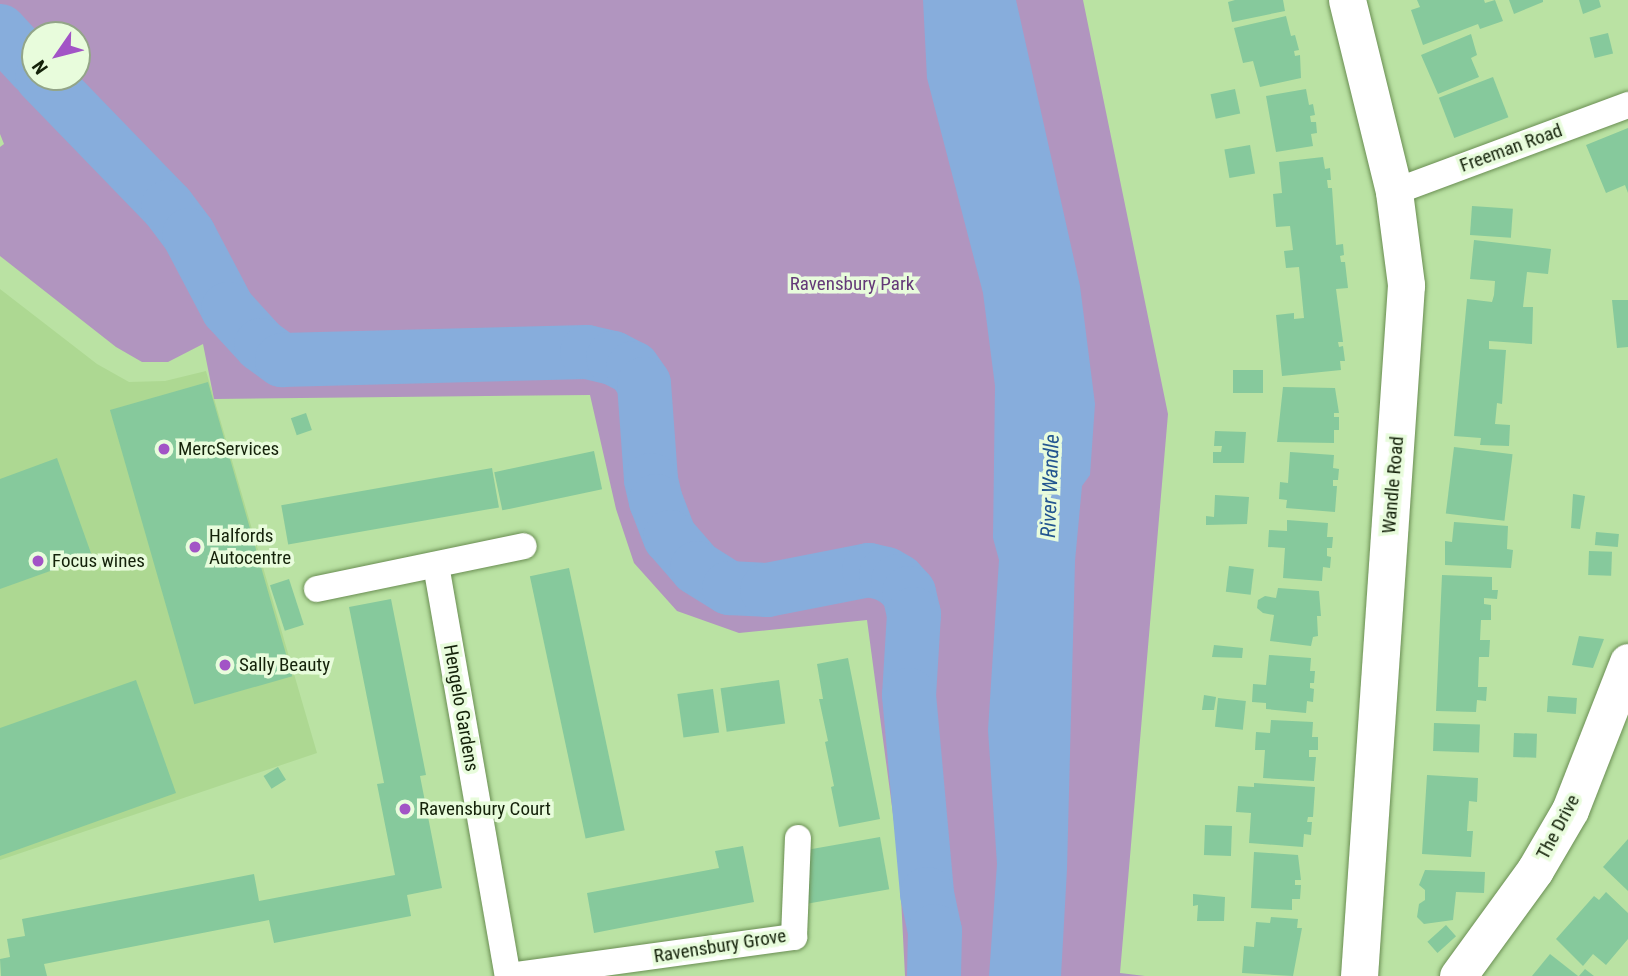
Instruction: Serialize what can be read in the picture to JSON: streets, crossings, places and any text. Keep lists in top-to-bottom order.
{
  "streets": {
    "street": [
      "Freeman Road",
      "Wandle Road",
      "Hengelo Gardens",
      "The Drive",
      "Ravensbury Grove"
    ]
  },
  "crossings": [
    ["Freeman Road", "Wandle Road"],
    ["Hengelo Gardens", "Ravensbury Grove"]
  ],
  "water": ["River Wandle"],
  "parks": ["Ravensbury Park"],
  "places": [
    "MercServices",
    "Halfords Autocentre",
    "Focus wines",
    "Sally Beauty",
    "Ravensbury Court"
  ],
  "north": "bottom left"
}
